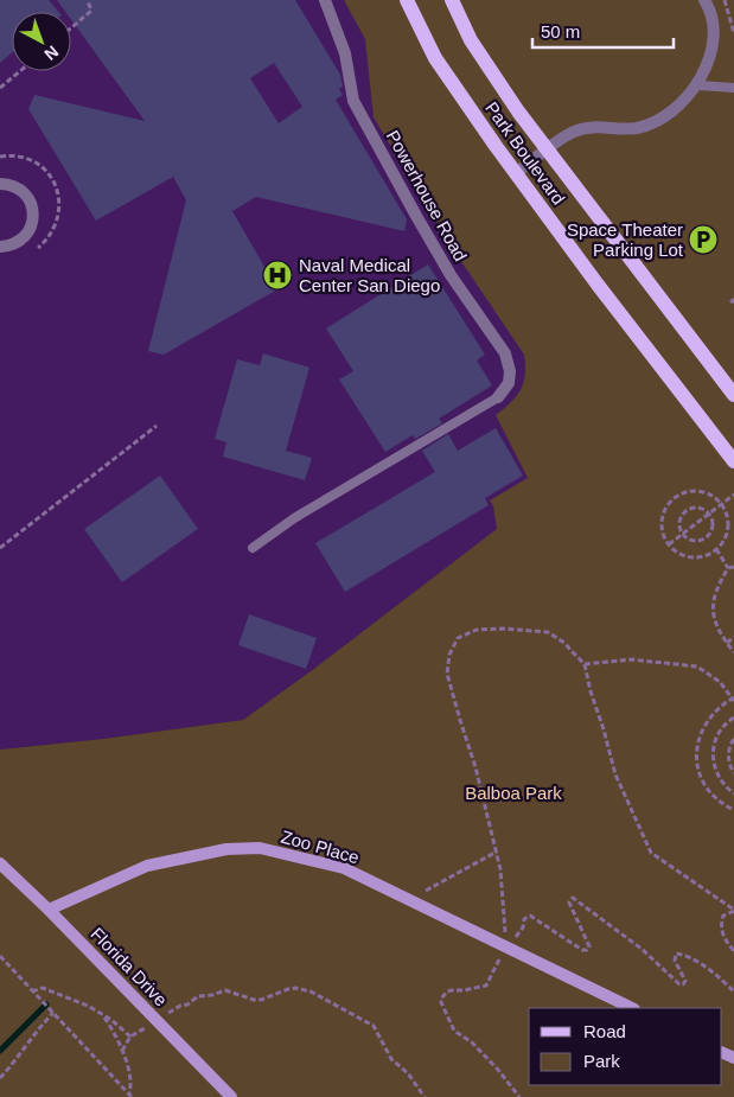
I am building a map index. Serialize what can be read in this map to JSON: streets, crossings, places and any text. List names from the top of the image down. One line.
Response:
{"streets":{"main road":["Park Boulevard","Zoo Place","Florida Drive"],"street":["Powerhouse Road"]},"crossings":[["Zoo Place","Florida Drive"]],"parks":["Balboa Park"],"places":{"parking":["Space Theater Parking Lot"],"hospital":["Naval Medical Center San Diego"]},"legend":["Road","Park"],"scale_bar":"50 m","north":"bottom right"}
